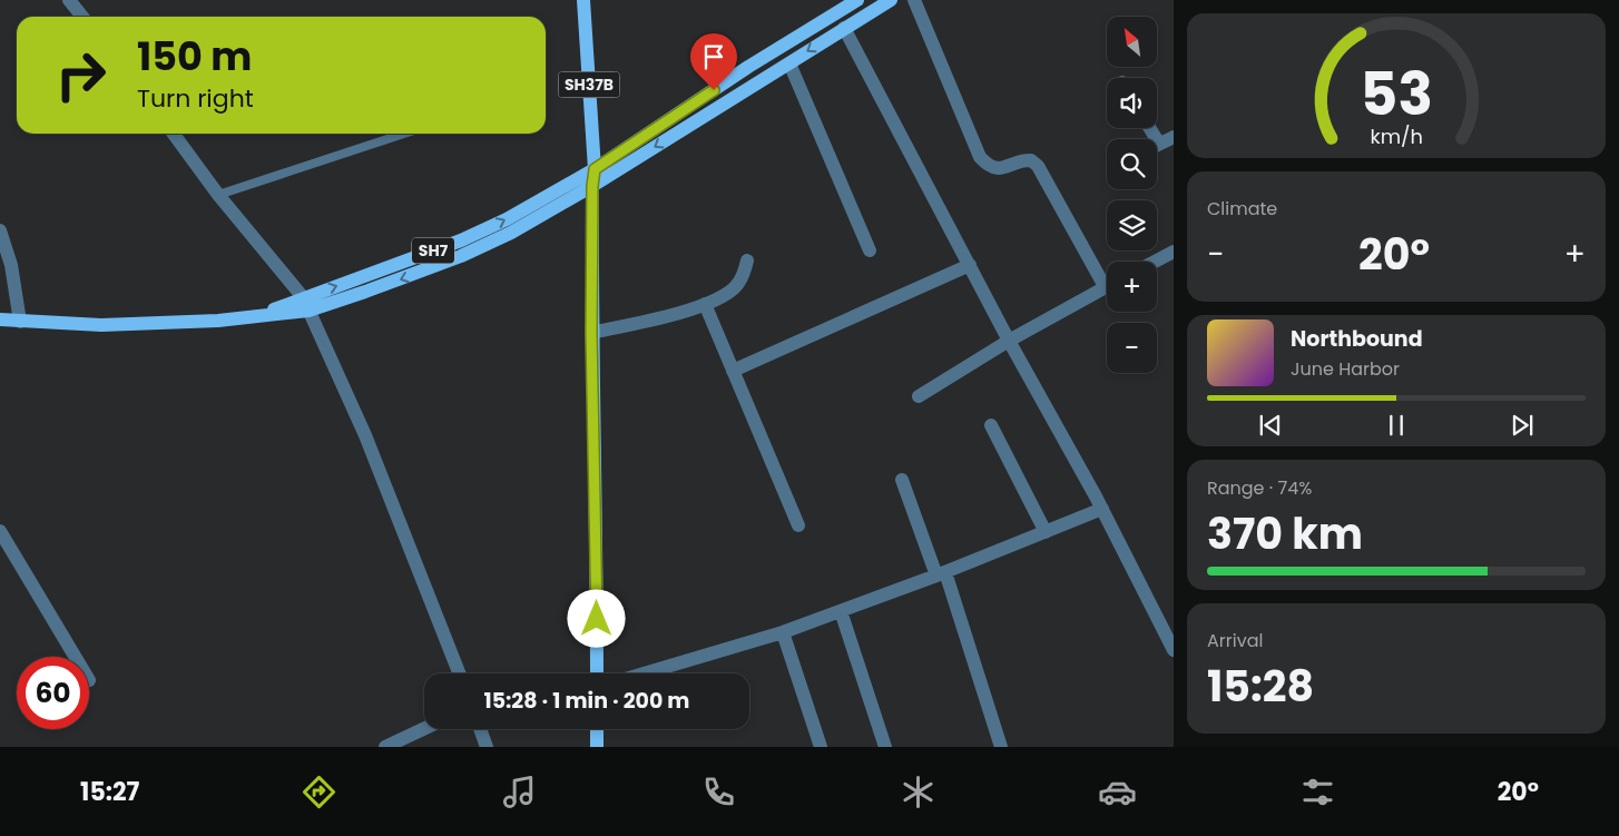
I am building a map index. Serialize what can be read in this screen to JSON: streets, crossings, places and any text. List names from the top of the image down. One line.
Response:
{"streets":{"main road":["SH37B","SH7"]},"crossings":[["SH37B","SH7"]],"north":"top left","page":{"map_buttons":["+","−"],"turn":["150 m","Turn right"],"tile":["Climate",["Range · 74%","370 km"],["Arrival","15:28"]],"heat":["−","20°","+"],"song":["Northbound","June Harbor"],"limit":"60","trip":"15:28 · 1 min · 200 m","tabs":["15:27","20°"],"gauge":["53","km/h"]}}
